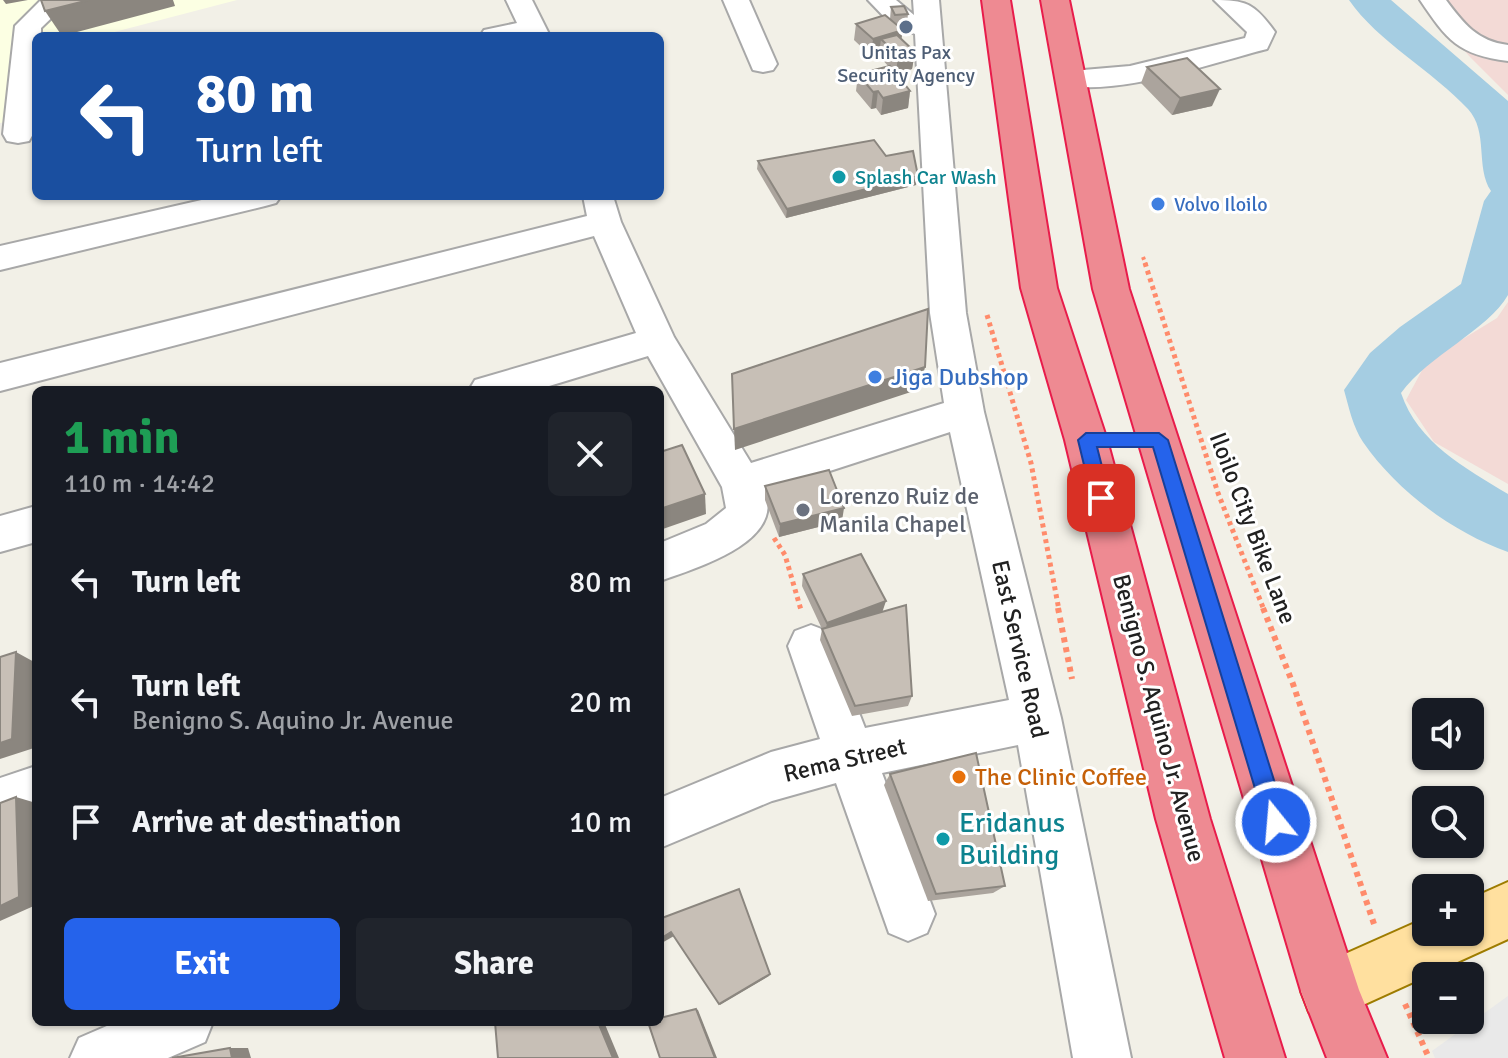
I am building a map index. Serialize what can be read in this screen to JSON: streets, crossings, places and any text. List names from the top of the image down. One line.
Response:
{"streets":{"highway":["Benigno S. Aquino Jr. Avenue"],"street":["East Service Road","Rema Street"],"path":["Iloilo City Bike Lane"]},"crossings":[["East Service Road","Rema Street"]],"places":["Unitas Pax Security Agency","Splash Car Wash","Volvo Iloilo","Jiga Dubshop","Lorenzo Ruiz de Manila Chapel","The Clinic Coffee","Eridanus Building"],"page":{"turn":["80 m","Turn left"],"heading":["1 min","110 m · 14:42"],"list":[{"name":"Turn left","value":"80 m"},{"name":"Turn left","note":"Benigno S. Aquino Jr. Avenue","value":"20 m"},{"name":"Arrive at destination","value":"10 m"}],"map_buttons":["+","−"],"buttons":["Exit","Share"]}}
